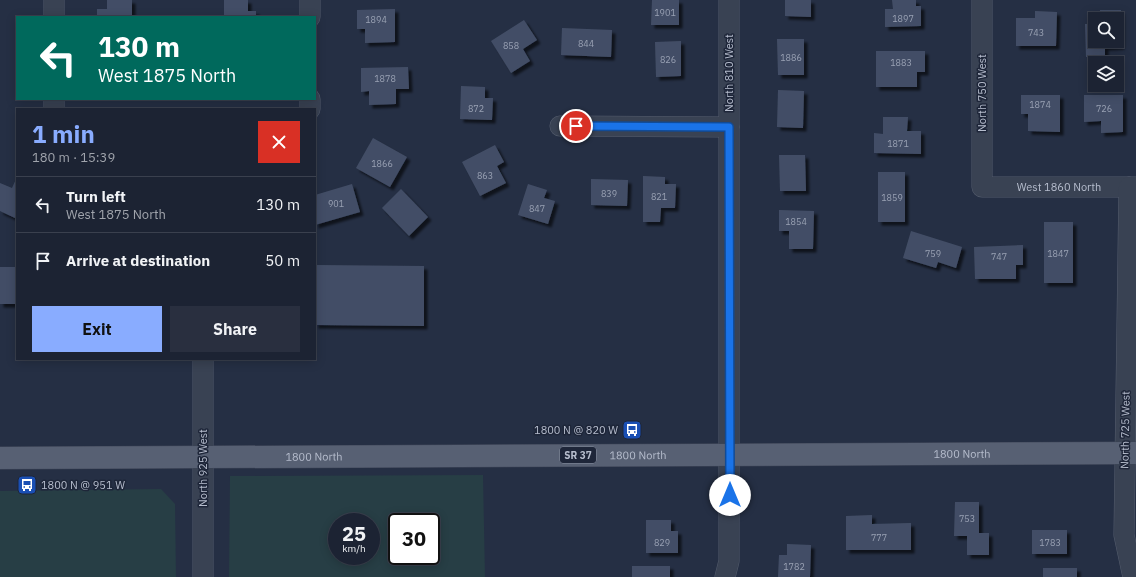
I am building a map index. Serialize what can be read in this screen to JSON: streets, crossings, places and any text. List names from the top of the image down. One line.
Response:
{"streets":{"main road":["1800 North","SR 37"],"street":["North 810 West","North 750 West","West 1860 North","North 725 West","North 925 West"]},"crossings":[["North 810 West","1800 North"],["North 750 West","West 1860 North"],["West 1860 North","North 725 West"],["North 725 West","1800 North"],["1800 North","North 925 West"]],"places":{"bus stop":["1800 N @ 820 W","1800 N @ 951 W"]},"house_numbers":["1901","1897","1894","743","844","858","1886","826","1883","1878","1874","872","726","1871","1866","863","839","821","1859","901","847","1854","759","1847","747","753","777","829","1783","1782"],"page":{"turn":["130 m","West 1875 North"],"heading":["1 min","180 m · 15:39"],"list":[{"name":"Turn left","note":"West 1875 North","value":"130 m"},{"name":"Arrive at destination","value":"50 m"}],"buttons":["Exit","Share"],"speed":"25 km/h","limit":"30"}}
